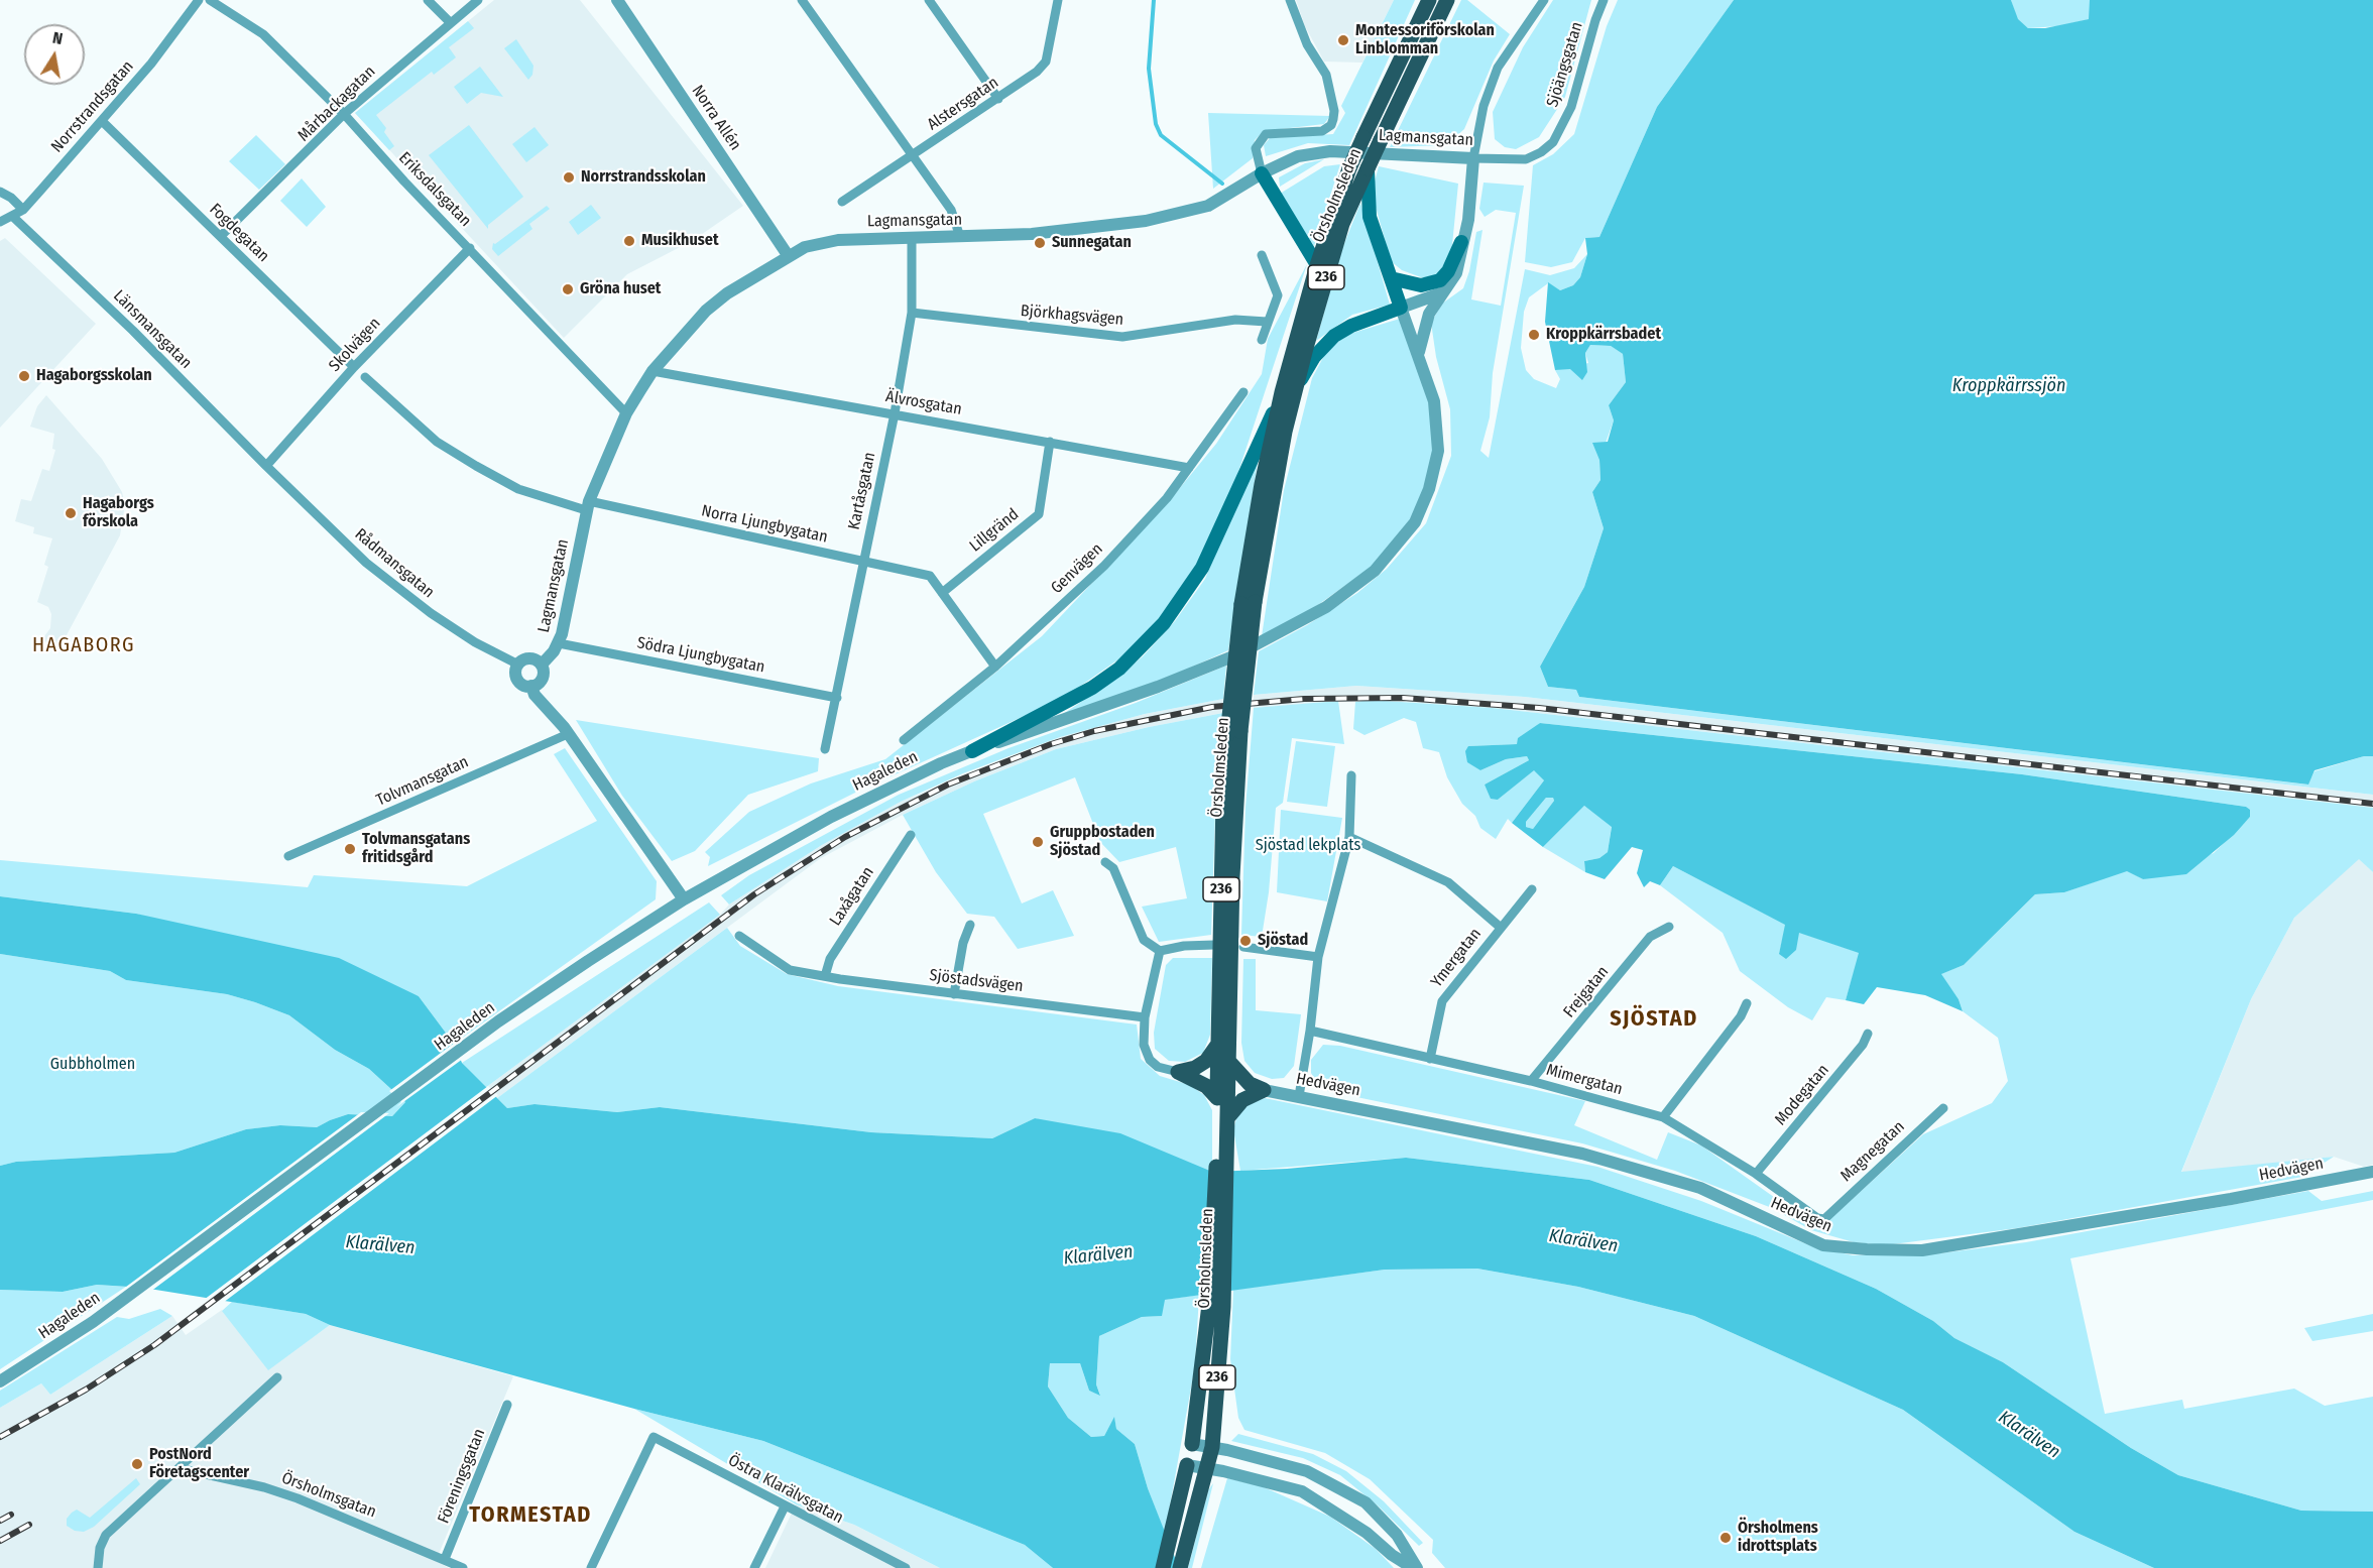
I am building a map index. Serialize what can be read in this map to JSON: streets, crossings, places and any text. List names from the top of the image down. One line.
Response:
{"streets":{"main road":["Örsholmsleden","236"],"street":["Sjöängsgatan","Mårbackagatan","Alstersgatan","Norrstrandsgatan","Norra Allén","Lagmansgatan","Eriksdalsgatan","Fogdegatan","Björkhagsvägen","Länsmansgatan","Skolvägen","Älvrosgatan","Kartåsgatan","Norra Ljungbygatan","Lillgränd","Rådmansgatan","Genvägen","Södra Ljungbygatan","Hagaleden","Tolvmansgatan","Laxågatan","Ymergatan","Sjöstadsvägen","Frejgatan","Mimergatan","Hedvägen","Modegatan","Magnegatan","Föreningsgatan","Östra Klarälvsgatan","Örsholmsgatan"]},"crossings":[["Sjöängsgatan","Lagmansgatan"],["Mårbackagatan","Eriksdalsgatan"],["Mårbackagatan","Fogdegatan"],["Norrstrandsgatan","Fogdegatan"],["Norrstrandsgatan","Länsmansgatan"],["Norra Allén","Lagmansgatan"],["Lagmansgatan","Eriksdalsgatan"],["Lagmansgatan","Älvrosgatan"],["Lagmansgatan","Kartåsgatan"],["Lagmansgatan","Norra Ljungbygatan"],["Lagmansgatan","Rådmansgatan"],["Lagmansgatan","Södra Ljungbygatan"],["Eriksdalsgatan","Skolvägen"],["Fogdegatan","Skolvägen"],["Björkhagsvägen","Kartåsgatan"],["Länsmansgatan","Skolvägen"],["Länsmansgatan","Rådmansgatan"],["Skolvägen","Rådmansgatan"],["Älvrosgatan","Kartåsgatan"],["Älvrosgatan","Lillgränd"],["Älvrosgatan","Genvägen"],["Kartåsgatan","Norra Ljungbygatan"],["Kartåsgatan","Södra Ljungbygatan"],["Norra Ljungbygatan","Lillgränd"],["Norra Ljungbygatan","Genvägen"],["Laxågatan","Sjöstadsvägen"],["Ymergatan","Mimergatan"],["Frejgatan","Mimergatan"],["Mimergatan","Modegatan"],["Mimergatan","Magnegatan"],["Föreningsgatan","Örsholmsgatan"]],"districts":["HAGABORG","SJÖSTAD","TORMESTAD"],"water":["Kroppkärrssjön","Klarälven"],"parks":["Sjöstad lekplats","Gubbholmen"],"places":["Montessoriförskolan Linblomman","Norrstrandsskolan","Musikhuset","Sunnegatan","Gröna huset","Kroppkärrsbadet","Hagaborgsskolan","Hagaborgs förskola","Gruppbostaden Sjöstad","Tolvmansgatans fritidsgård","Sjöstad","PostNord Företagscenter","Örsholmens idrottsplats"],"north":"top"}
